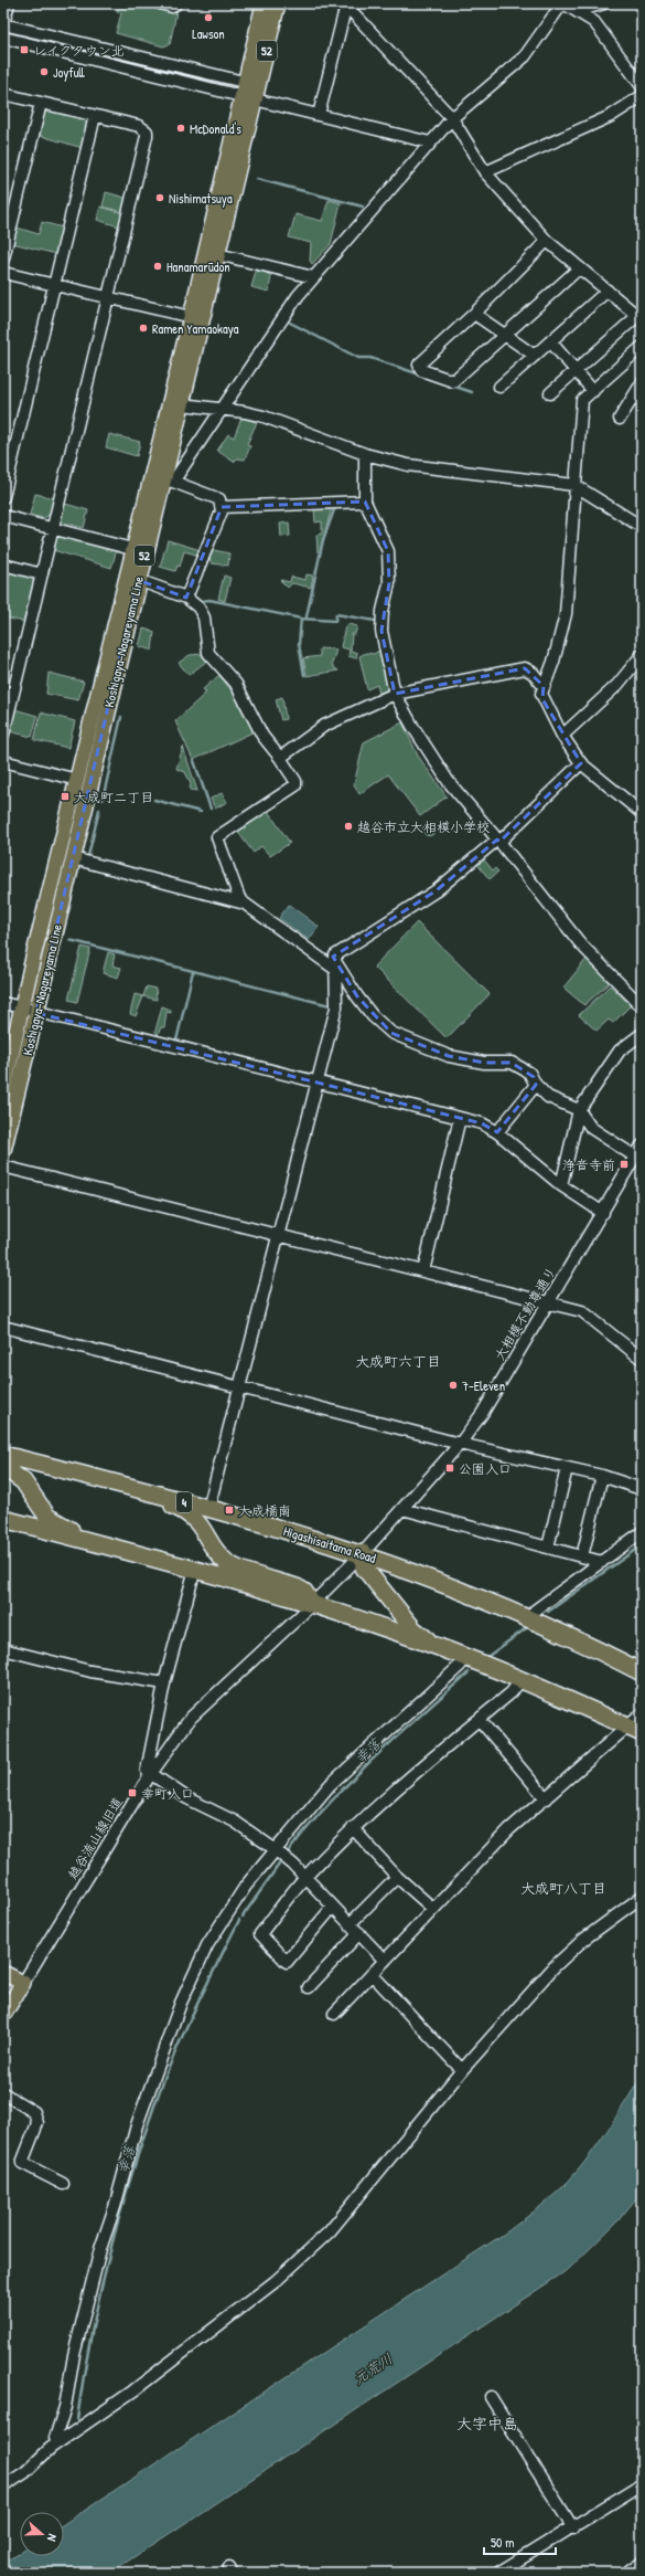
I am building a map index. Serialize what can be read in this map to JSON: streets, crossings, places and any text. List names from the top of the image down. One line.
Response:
{"streets":{"highway":["4","Higashisaitama Road"],"main road":["52","Koshigaya-Nagareyama Line"],"street":["大相模不動尊通り","越谷流山線旧道"]},"crossings":[["大相模不動尊通り","4"],["大相模不動尊通り","Higashisaitama Road"],["大相模不動尊通り","越谷流山線旧道"],["4","Higashisaitama Road"],["4","越谷流山線旧道"]],"districts":["大成町六丁目","大成町八丁目","大字中島"],"water":["幸落","元荒川"],"places":{"other":["Lawson","Joyfull","McDonald's","Nishimatsuya","Hanamarūdon","Ramen Yamaokaya","越谷市立大相模小学校","7-Eleven"],"transit":["レイクタウン北","大成町二丁目","浄音寺前","公園入口","大成橋南","幸町入口"]},"scale_bar":"50 m","north":"right"}
